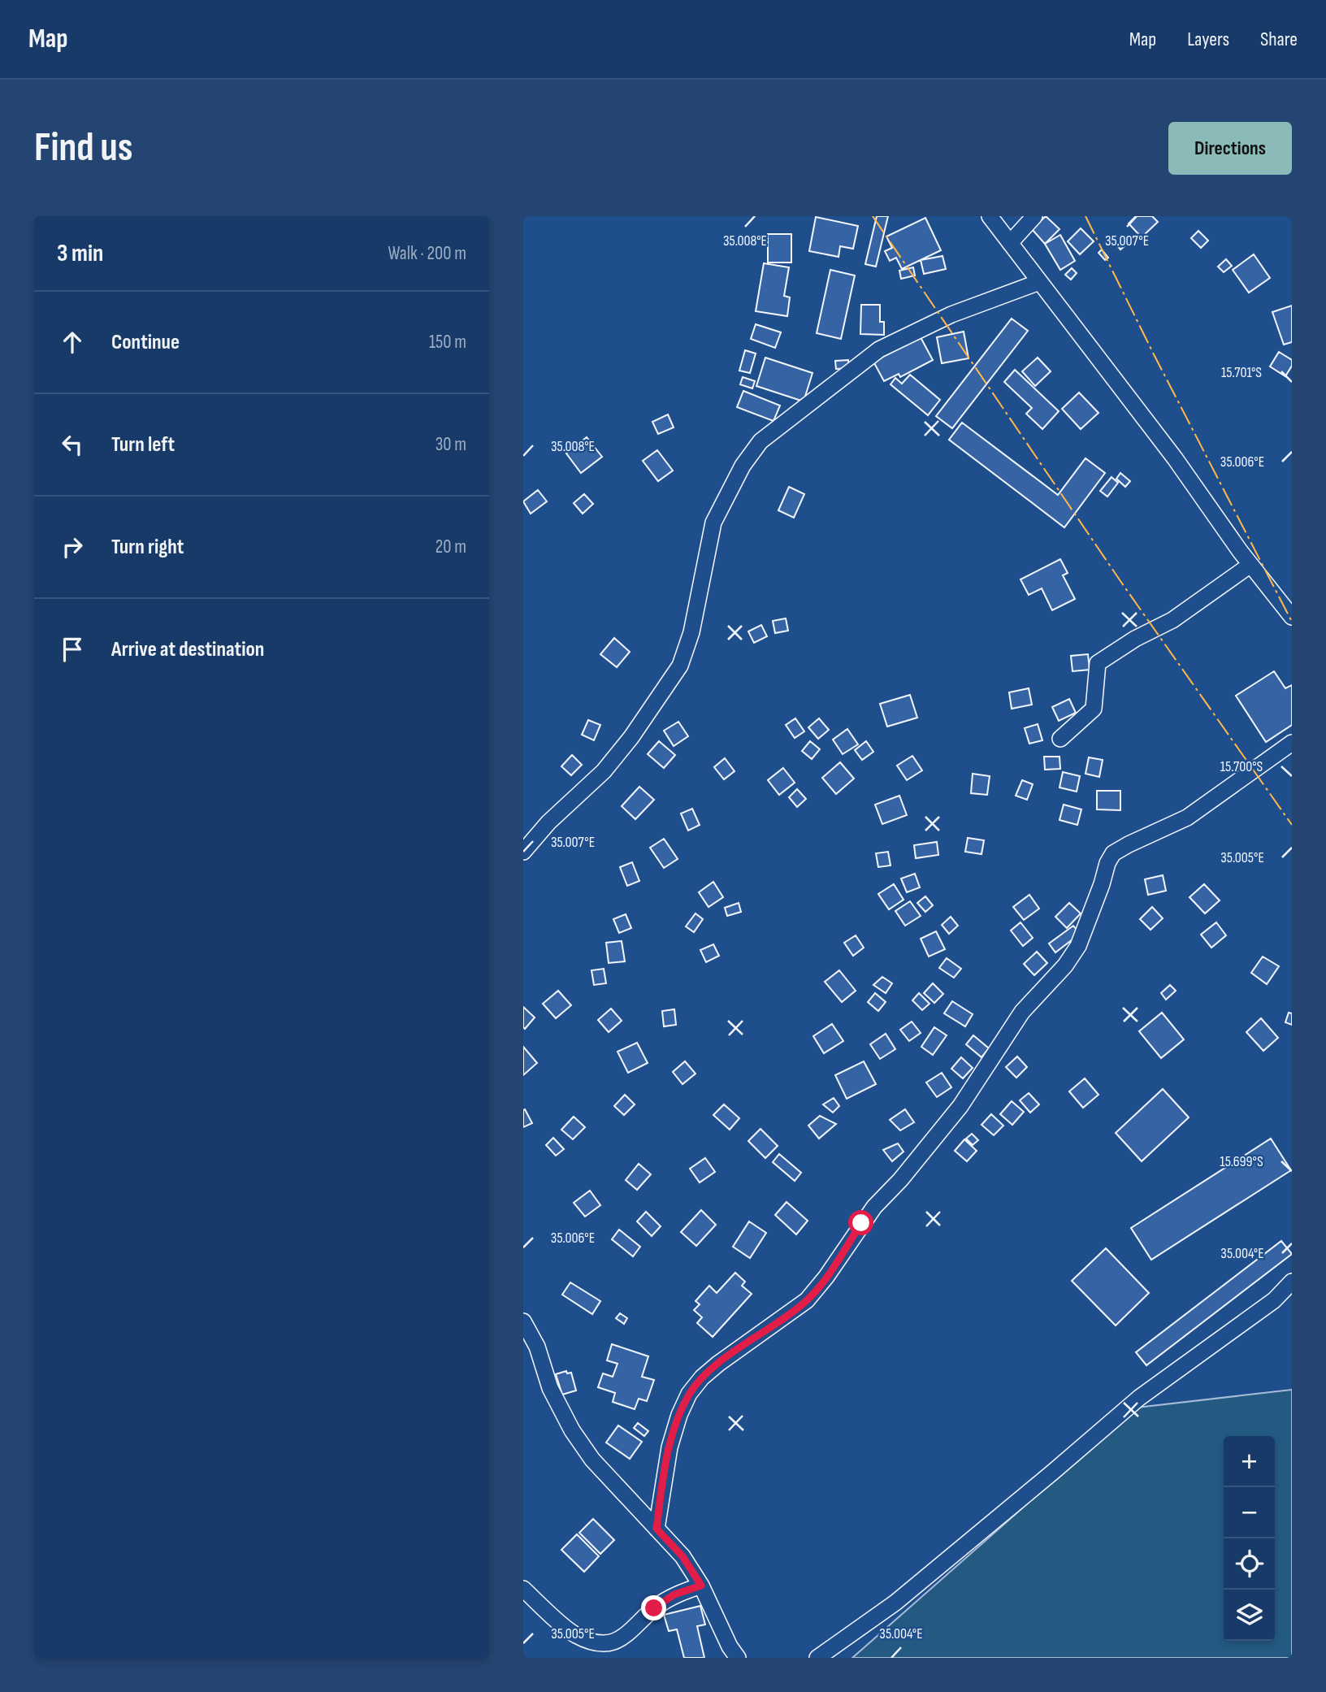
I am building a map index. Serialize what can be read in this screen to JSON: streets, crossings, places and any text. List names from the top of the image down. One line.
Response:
{"page":{"header":"Map","nav":["Map","Layers","Share"],"buttons":"Directions","title":"Find us","heading":["3 min","Walk · 200 m"],"list":[["Continue","150 m"],["Turn left","30 m"],["Turn right","20 m"],"Arrive at destination"],"map_buttons":["+","−"]},"coordinates":["35.008°E","35.007°E","15.701°S","35.006°E","15.700°S","35.005°E","15.699°S","35.004°E"]}
